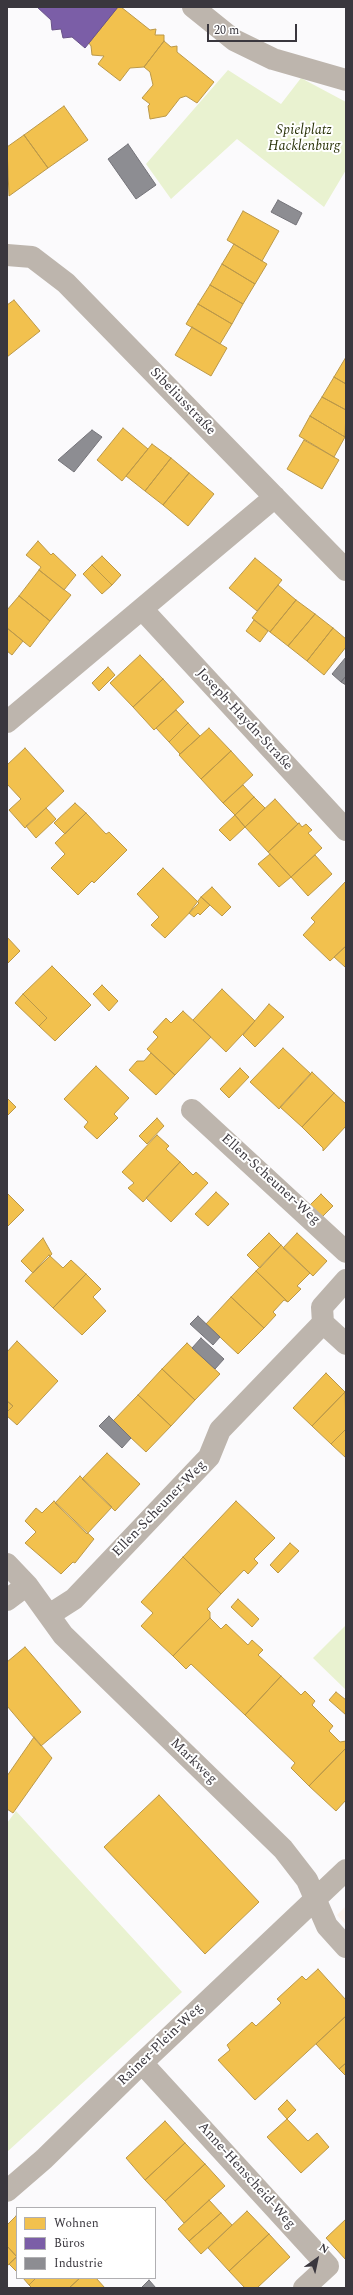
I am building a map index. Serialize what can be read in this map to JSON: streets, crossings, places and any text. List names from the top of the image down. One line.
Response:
{"streets":{"street":["Sibeliusstraße","Joseph-Haydn-Straße","Ellen-Scheuner-Weg","Markweg","Rainer-Plein-Weg","Anne-Henscheid-Weg"]},"crossings":[["Ellen-Scheuner-Weg","Markweg"],["Markweg","Rainer-Plein-Weg"],["Rainer-Plein-Weg","Anne-Henscheid-Weg"]],"parks":["Spielplatz Hacklenburg"],"legend":["Wohnen","Büros","Industrie"],"scale_bar":"20 m","north":"top right"}
